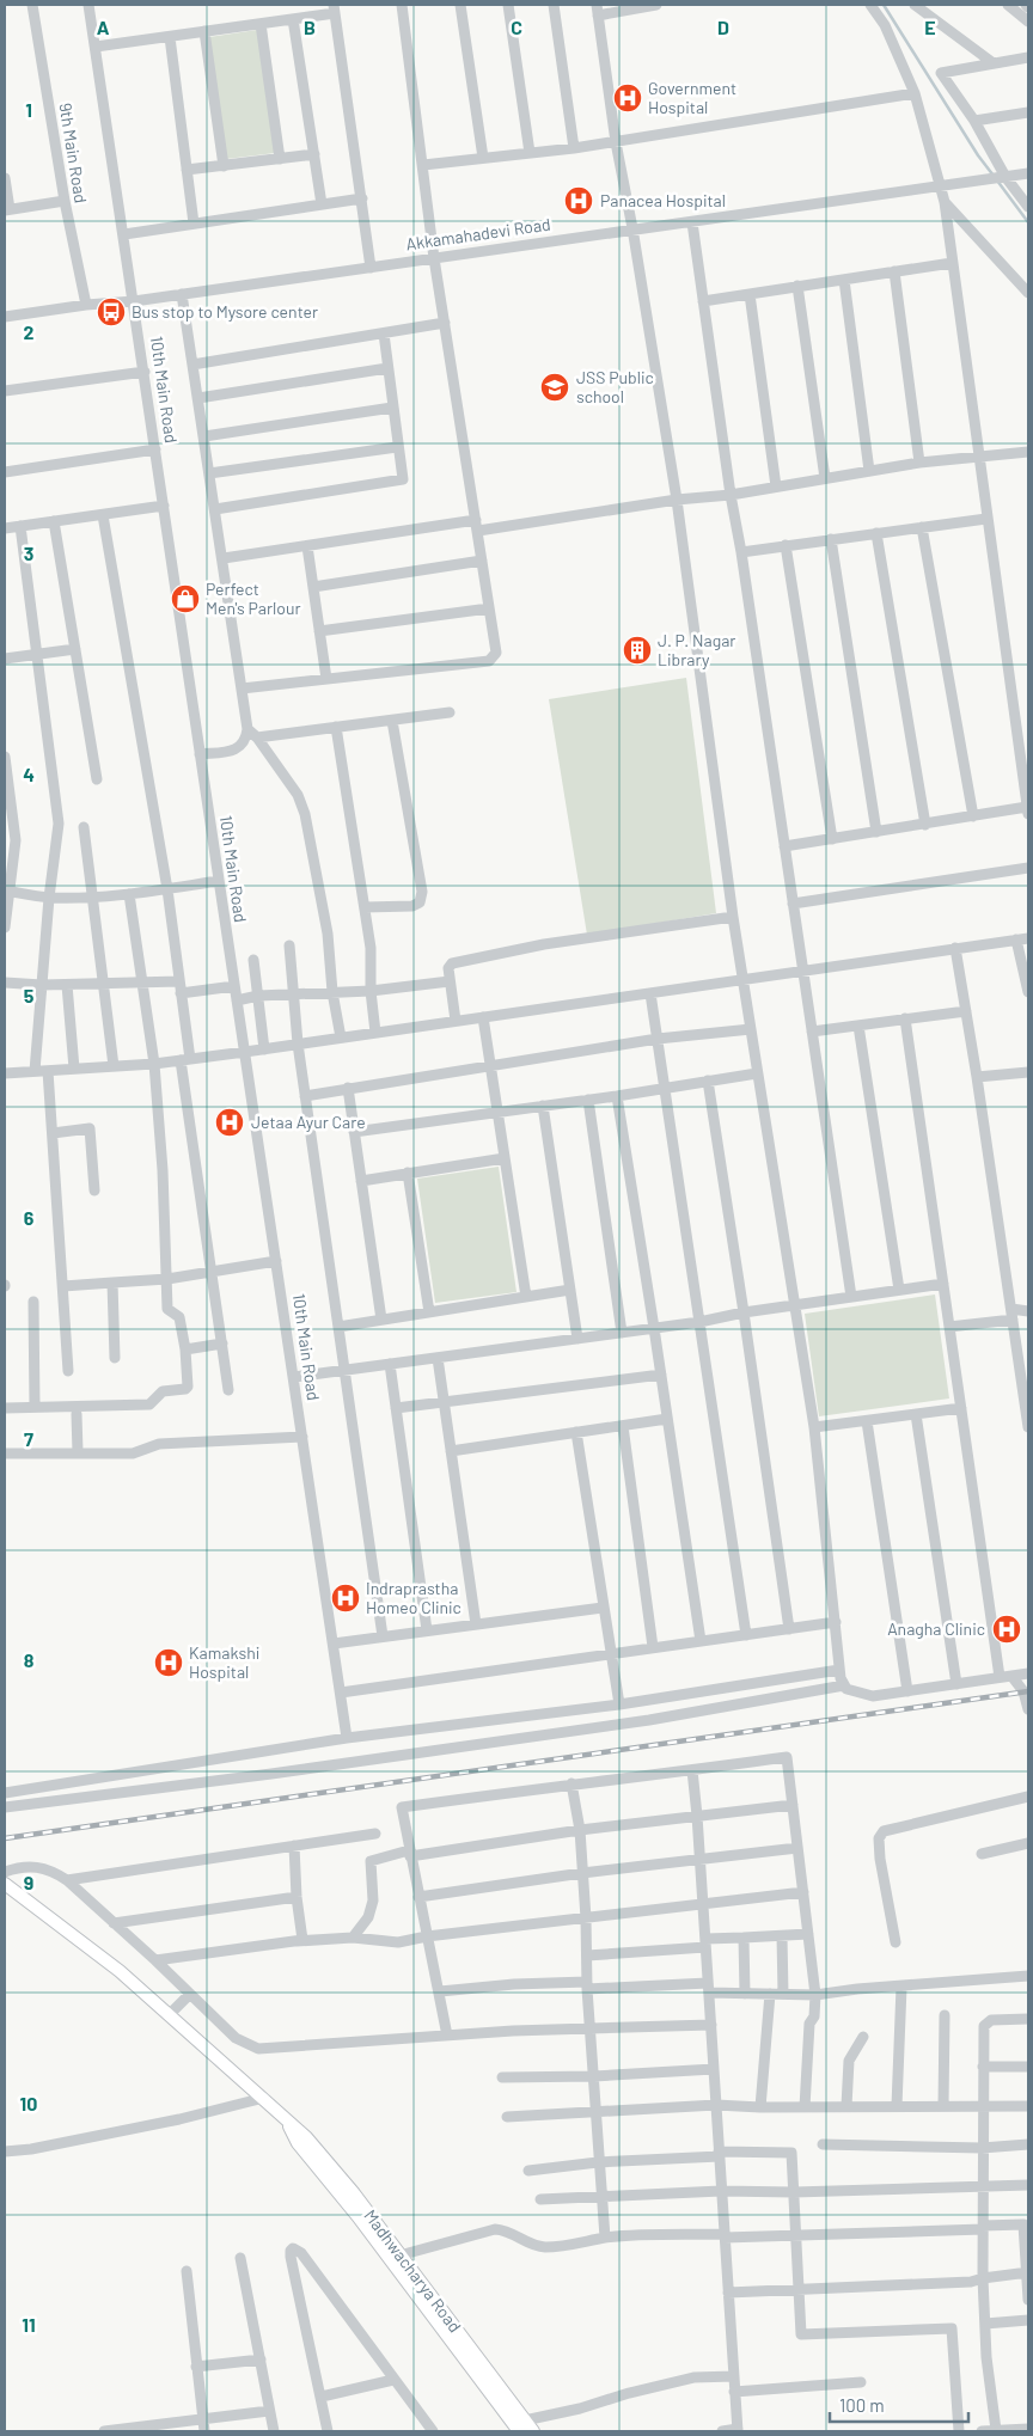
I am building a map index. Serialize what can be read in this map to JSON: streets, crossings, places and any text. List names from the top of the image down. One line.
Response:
{"streets":{"main road":["Madhwacharya Road"],"street":["9th Main Road","Akkamahadevi Road","10th Main Road"]},"crossings":[["9th Main Road","Akkamahadevi Road"],["Akkamahadevi Road","10th Main Road"]],"places":{"hospital":["Government Hospital","Panacea Hospital","Jetaa Ayur Care","Indraprastha Homeo Clinic","Anagha Clinic","Kamakshi Hospital"],"bus stop":["Bus stop to Mysore center"],"school or university":["JSS Public school"],"shop":["Perfect Men's Parlour"],"building":["J. P. Nagar Library"]},"scale_bar":"100 m","grid":{"columns":["A","B","C","D","E"],"rows":["1","2","3","4","5","6","7","8","9","10","11"]}}
